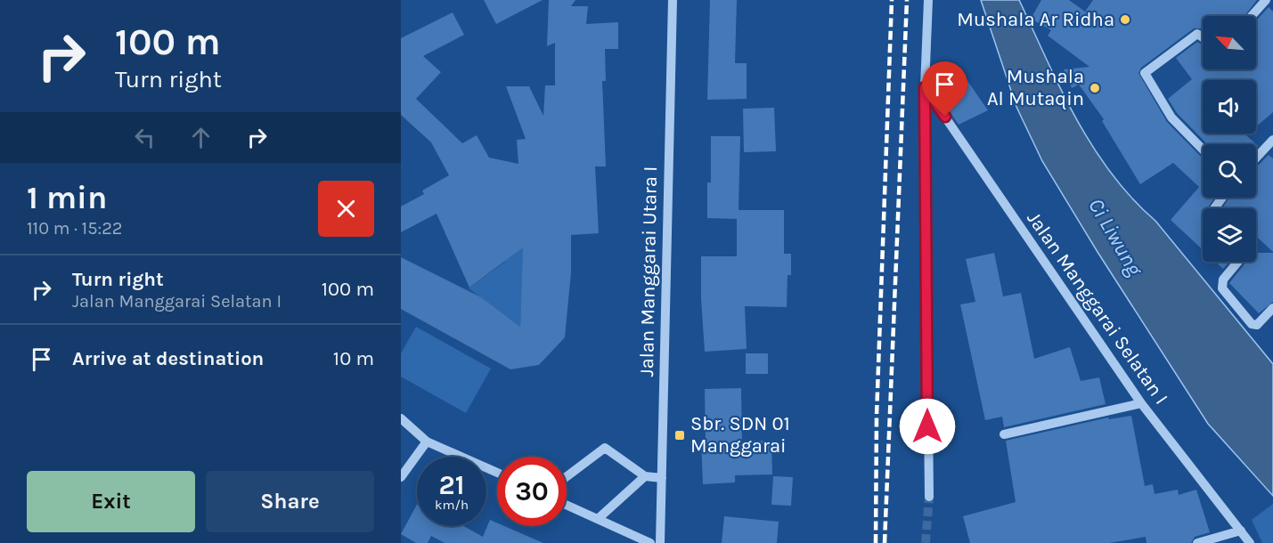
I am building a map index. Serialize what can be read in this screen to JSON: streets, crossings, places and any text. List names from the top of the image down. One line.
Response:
{"streets":{"street":["Jalan Manggarai Utara I","Jalan Manggarai Selatan I"]},"water":["Ci Liwung"],"places":{"other":["Mushala Ar Ridha","Mushala Al Mutaqin"],"transit":["Sbr. SDN 01 Manggarai"]},"north":"top left","page":{"turn":["100 m","Turn right"],"heading":["1 min","110 m · 15:22"],"list":[{"name":"Turn right","note":"Jalan Manggarai Selatan I","value":"100 m"},{"name":"Arrive at destination","value":"10 m"}],"speed":"21 km/h","limit":"30","buttons":["Exit","Share"]}}
